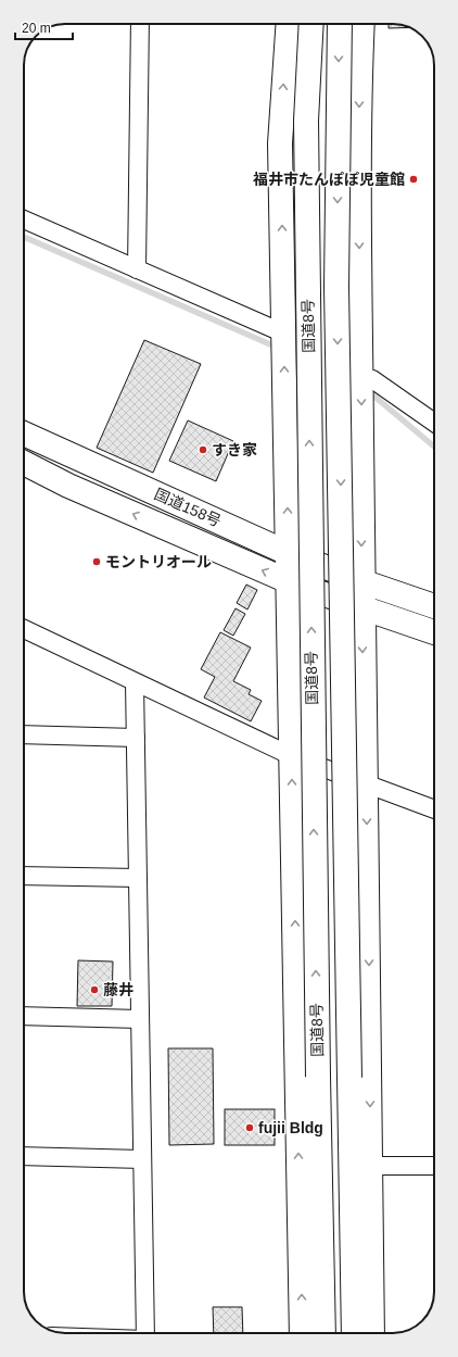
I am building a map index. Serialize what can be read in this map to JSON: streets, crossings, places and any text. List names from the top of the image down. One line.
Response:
{"streets":{"main road":["国道8号","国道158号"]},"places":["福井市たんぽぽ児童館","すき家","モントリオール","藤井","fujii Bldg"],"scale_bar":"20 m"}
